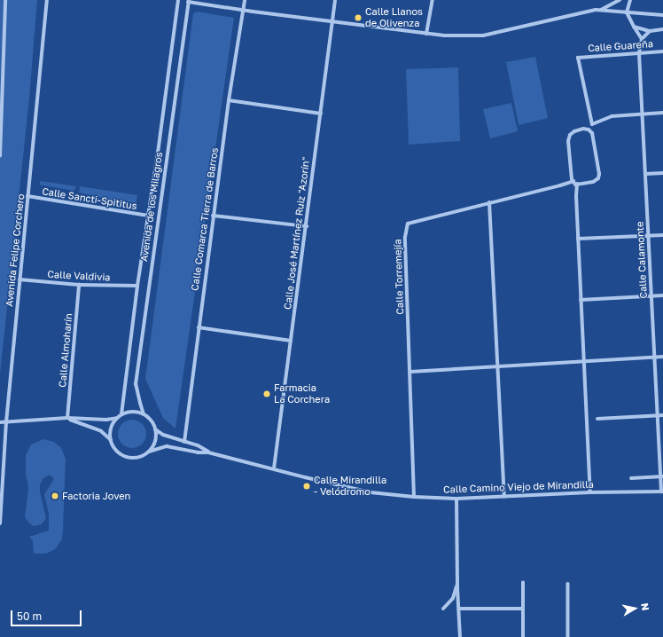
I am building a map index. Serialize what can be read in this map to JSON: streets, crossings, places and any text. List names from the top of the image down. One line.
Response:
{"streets":{"street":["Calle Guareña","Calle Sancti-Spititus","Avenida de los Milagros","Calle Comarca Tierra de Barros","Calle José Martínez Ruiz \"Azorín\"","Avenida Felipe Corchero","Calle Calamonte","Calle Valdivia","Calle Torremejía","Calle Almoharín","Calle Camino Viejo de Mirandilla"]},"crossings":[["Calle Guareña","Calle Calamonte"],["Calle Sancti-Spititus","Avenida de los Milagros"],["Calle Sancti-Spititus","Avenida Felipe Corchero"],["Avenida de los Milagros","Calle Valdivia"],["Avenida de los Milagros","Calle Camino Viejo de Mirandilla"],["Calle Comarca Tierra de Barros","Calle Camino Viejo de Mirandilla"],["Calle José Martínez Ruiz \"Azorín\"","Calle Camino Viejo de Mirandilla"],["Avenida Felipe Corchero","Calle Valdivia"],["Calle Calamonte","Calle Camino Viejo de Mirandilla"],["Calle Valdivia","Calle Almoharín"],["Calle Torremejía","Calle Camino Viejo de Mirandilla"]],"places":["Calle Llanos de Olivenza","Farmacia La Corchera","Calle Mirandilla - Velódromo","Factoria Joven"],"scale_bar":"50 m","north":"right"}
